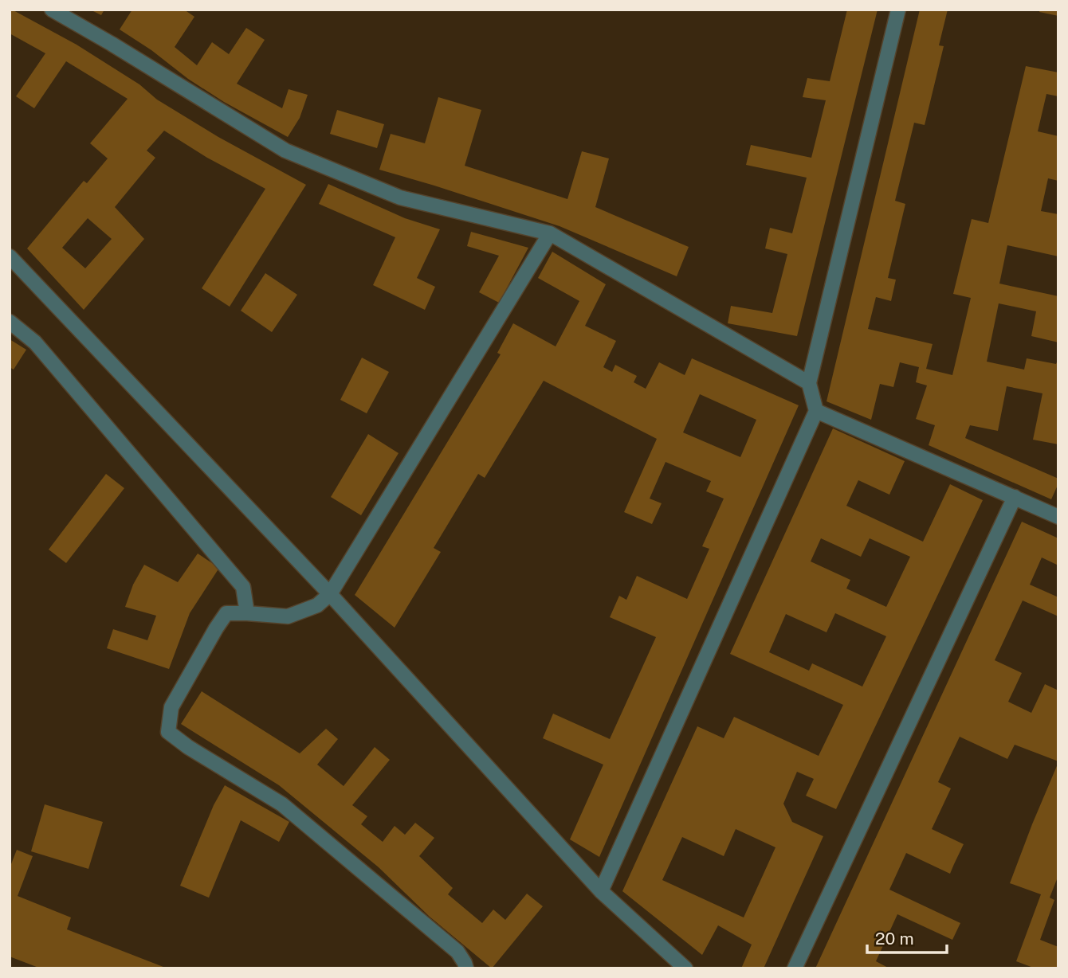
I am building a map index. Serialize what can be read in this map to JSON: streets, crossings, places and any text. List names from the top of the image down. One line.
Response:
{"scale_bar":"20 m"}
